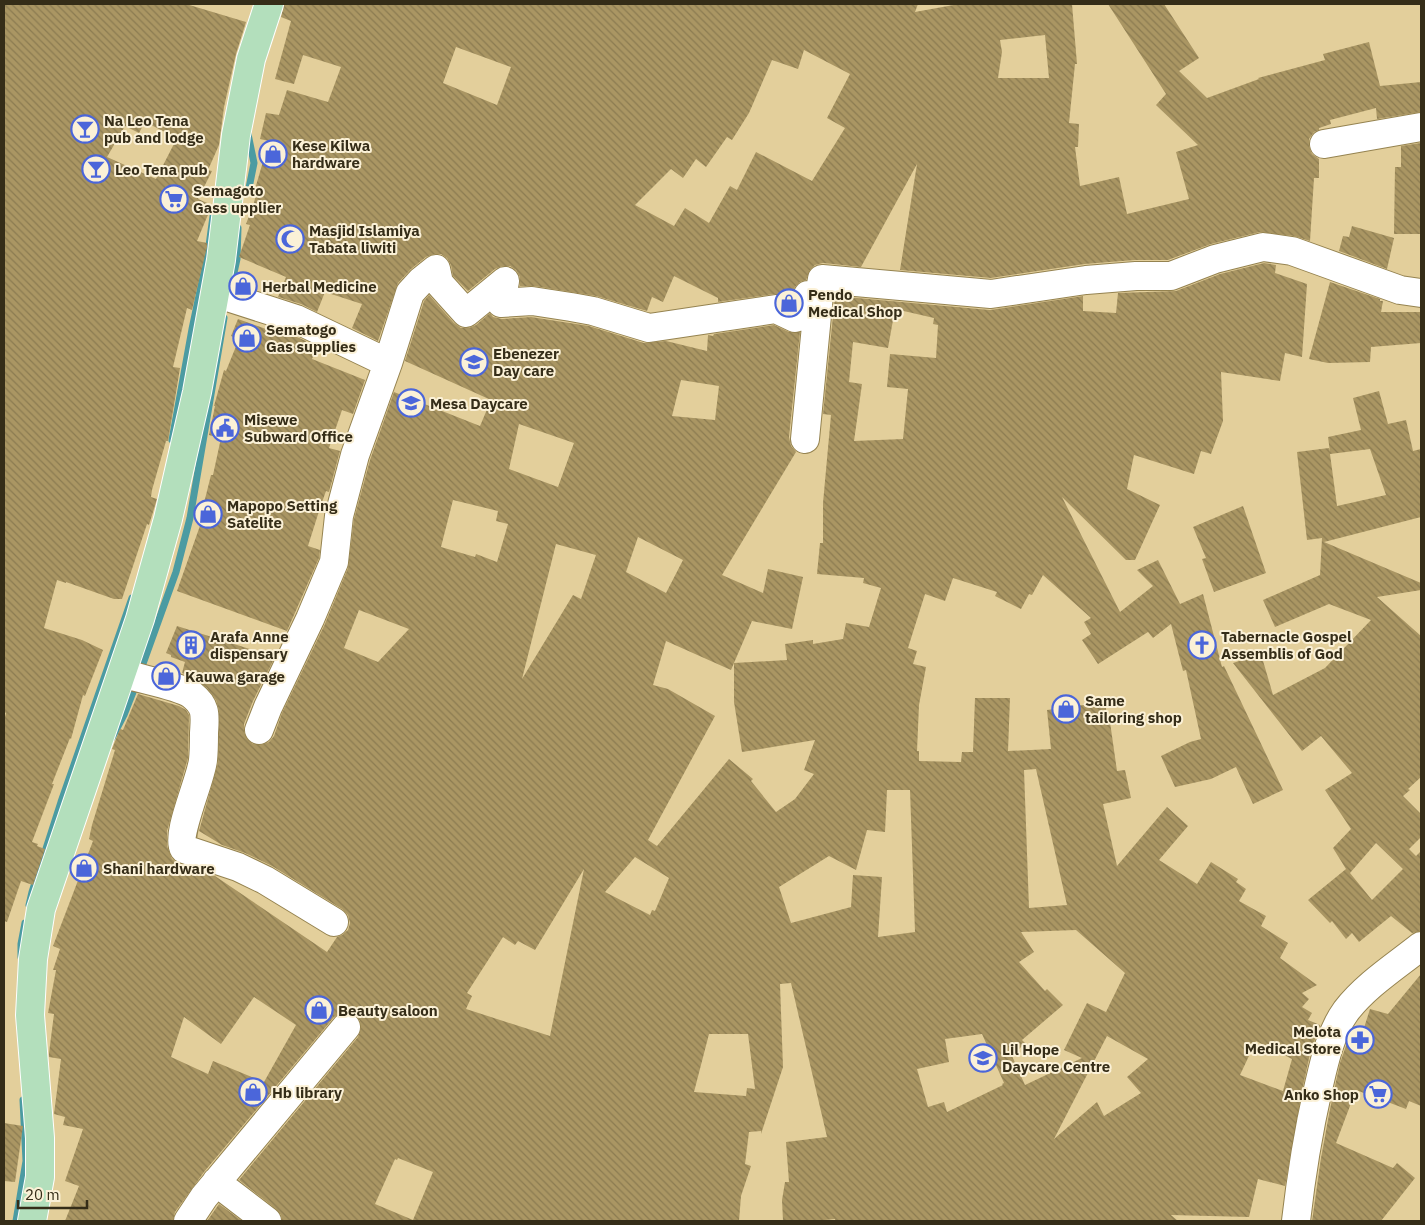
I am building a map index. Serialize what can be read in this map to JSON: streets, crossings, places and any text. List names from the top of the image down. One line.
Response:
{"places":{"bar":["Na Leo Tena pub and lodge","Leo Tena pub"],"shop":["Kese Kilwa hardware","Herbal Medicine","Pendo Medical Shop","Sematogo Gas supplies","Mapopo Setting Satelite","Kauwa garage","Same tailoring shop","Shani hardware","Beauty saloon","Hb library"],"supermarket":["Semagoto Gass upplier","Anko Shop"],"mosque":["Masjid Islamiya Tabata liwiti"],"school or university":["Ebenezer Day care","Mesa Daycare","Lil Hope Daycare Centre"],"public building":["Misewe Subward Office"],"building":["Arafa Anne dispensary"],"church":["Tabernacle Gospel Assemblis of God"],"pharmacy":["Melota Medical Store"]},"scale_bar":"20 m"}
